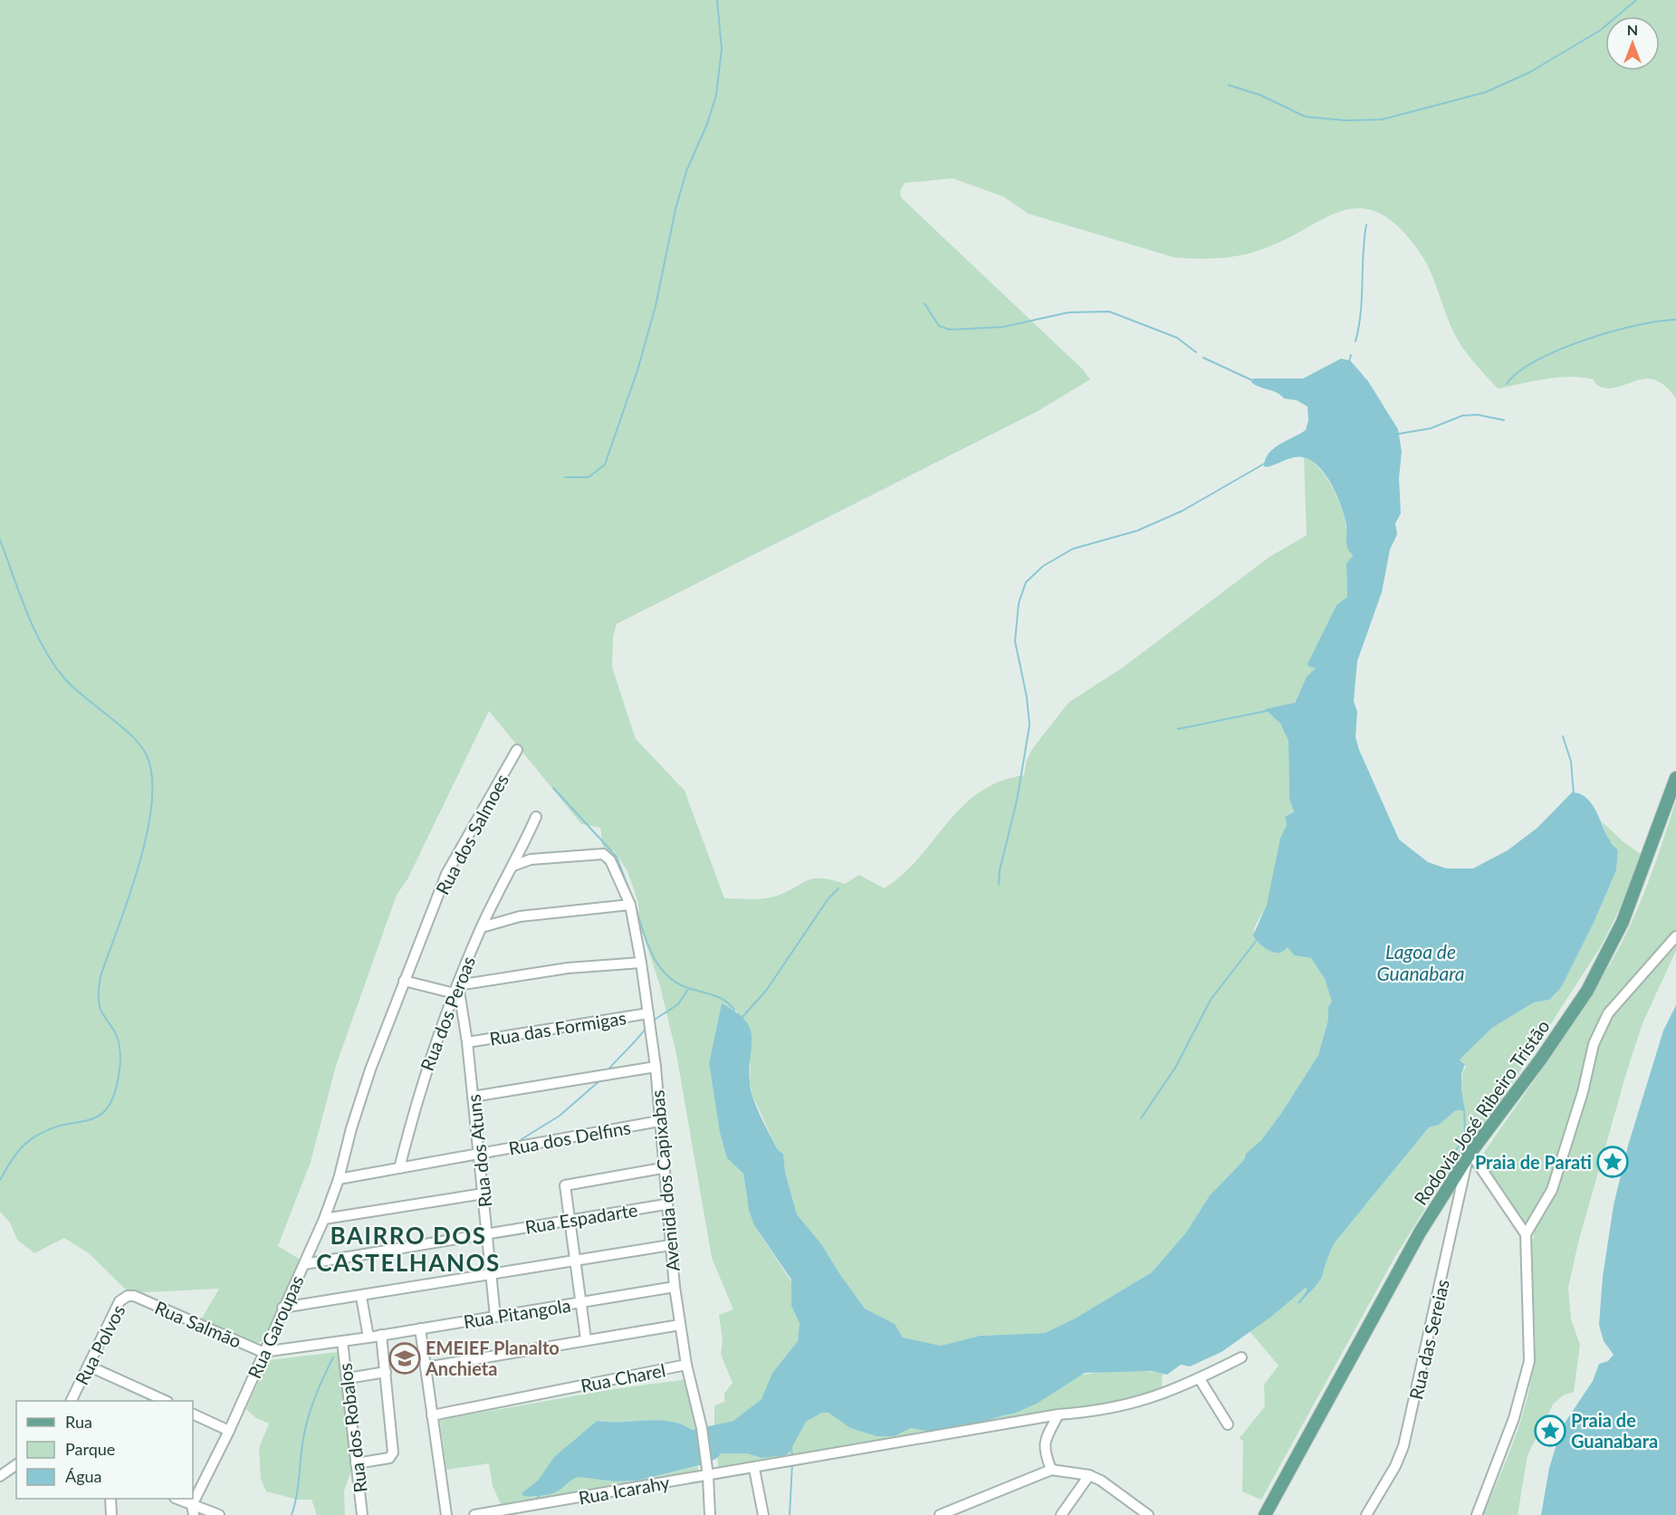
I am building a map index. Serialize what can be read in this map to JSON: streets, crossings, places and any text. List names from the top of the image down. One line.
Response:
{"streets":{"main road":["Rodovia José Ribeiro Tristão"],"street":["Rua dos Salmoes","Rua dos Peroas","Rua das Formigas","Rua dos Delfins","Rua dos Atuns","Avenida dos Capixabas","Rua Espadarte","Rua Pitangola","Rua Salmão","Rua Garoupas","Rua das Sereias","Rua Polvos","Rua Charel","Rua dos Robalos","Rua Icarahy"]},"crossings":[["Rua dos Salmoes","Rua Garoupas"],["Rua dos Peroas","Rua dos Delfins"],["Rua dos Peroas","Rua dos Atuns"],["Rua dos Peroas","Avenida dos Capixabas"],["Rua das Formigas","Rua dos Atuns"],["Rua das Formigas","Avenida dos Capixabas"],["Rodovia José Ribeiro Tristão","Rua das Sereias"],["Rua dos Delfins","Rua dos Atuns"],["Rua dos Delfins","Avenida dos Capixabas"],["Rua dos Delfins","Rua Garoupas"],["Rua dos Atuns","Rua Espadarte"],["Rua dos Atuns","Rua Pitangola"],["Avenida dos Capixabas","Rua Espadarte"],["Avenida dos Capixabas","Rua Pitangola"],["Avenida dos Capixabas","Rua Charel"],["Avenida dos Capixabas","Rua Icarahy"],["Rua Espadarte","Rua Garoupas"],["Rua Pitangola","Rua Salmão"],["Rua Pitangola","Rua Garoupas"],["Rua Pitangola","Rua dos Robalos"],["Rua Salmão","Rua Garoupas"],["Rua Salmão","Rua Polvos"]],"districts":["BAIRRO DOS CASTELHANOS"],"water":["Lagoa de Guanabara"],"places":{"place":["Praia de Parati","Praia de Guanabara"],"school or university":["EMEIEF Planalto Anchieta"]},"legend":["Rua","Parque","Água"],"north":"top"}
